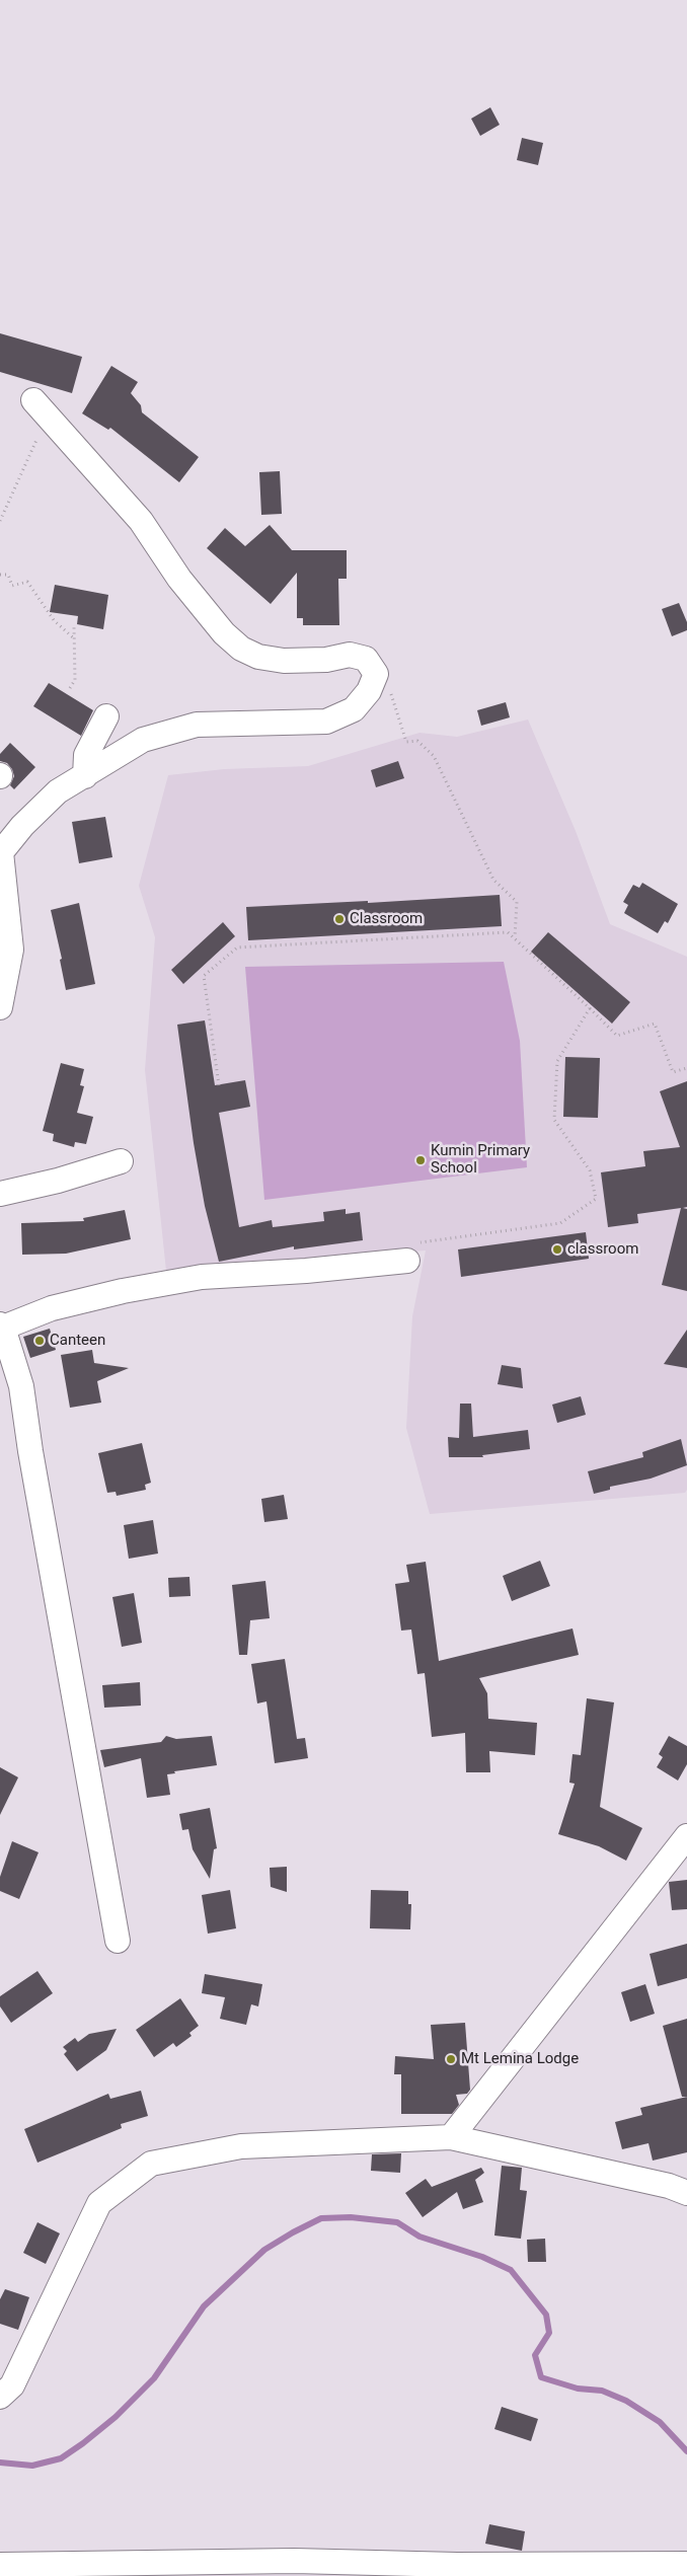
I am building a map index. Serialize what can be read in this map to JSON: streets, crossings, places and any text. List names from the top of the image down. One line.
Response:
{"places":["Classroom","Kumin Primary School","classroom","Canteen","Mt Lemina Lodge"]}
